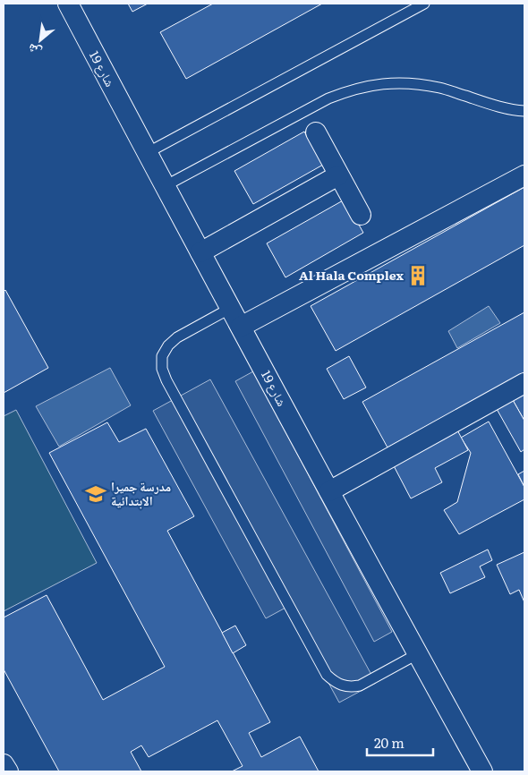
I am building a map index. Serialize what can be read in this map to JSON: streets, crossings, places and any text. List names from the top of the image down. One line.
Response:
{"streets":{"street":["شارع 19"]},"places":{"building":["Al Hala Complex"],"school or university":["مدرسة جميرا الابتدائية"]},"scale_bar":"20 m","north":"bottom left"}
